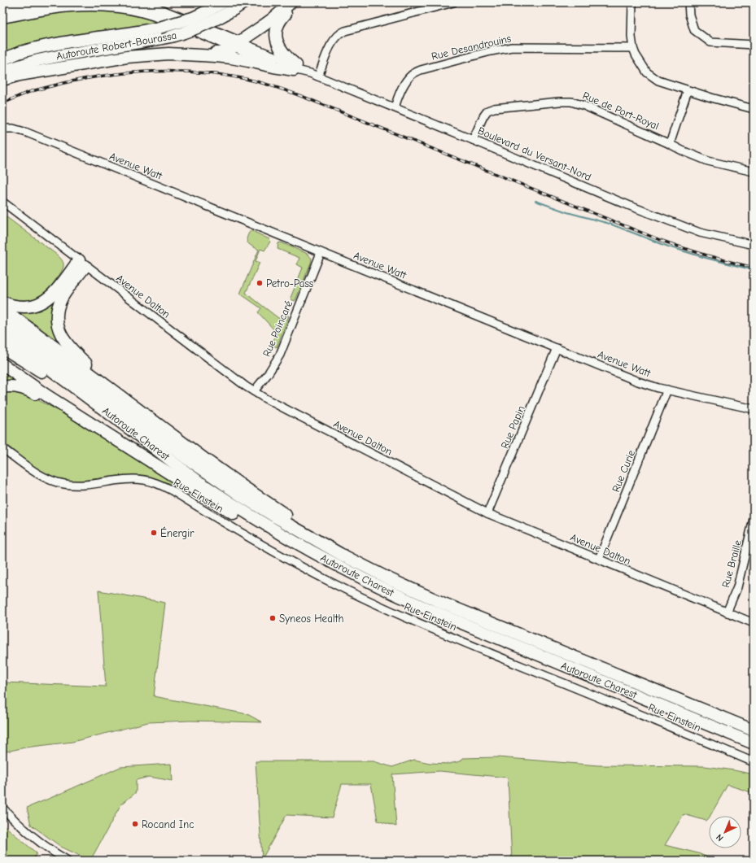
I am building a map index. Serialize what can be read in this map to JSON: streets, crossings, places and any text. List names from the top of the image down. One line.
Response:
{"streets":{"highway":["Autoroute Robert-Bourassa","Autoroute Charest"],"main road":["Boulevard du Versant-Nord"],"street":["Rue Desandrouins","Rue de Port-Royal","Avenue Watt","Avenue Dalton","Rue Poincaré","Rue Papin","Rue Curie","Rue Einstein","Rue Braille"]},"crossings":[["Rue Desandrouins","Boulevard du Versant-Nord"],["Rue de Port-Royal","Boulevard du Versant-Nord"],["Avenue Watt","Rue Poincaré"],["Avenue Watt","Rue Papin"],["Avenue Watt","Rue Curie"],["Avenue Dalton","Rue Poincaré"],["Avenue Dalton","Rue Papin"],["Avenue Dalton","Rue Curie"],["Avenue Dalton","Rue Braille"]],"places":["Petro-Pass","Énergir","Syneos Health","Rocand Inc"],"north":"bottom left"}
